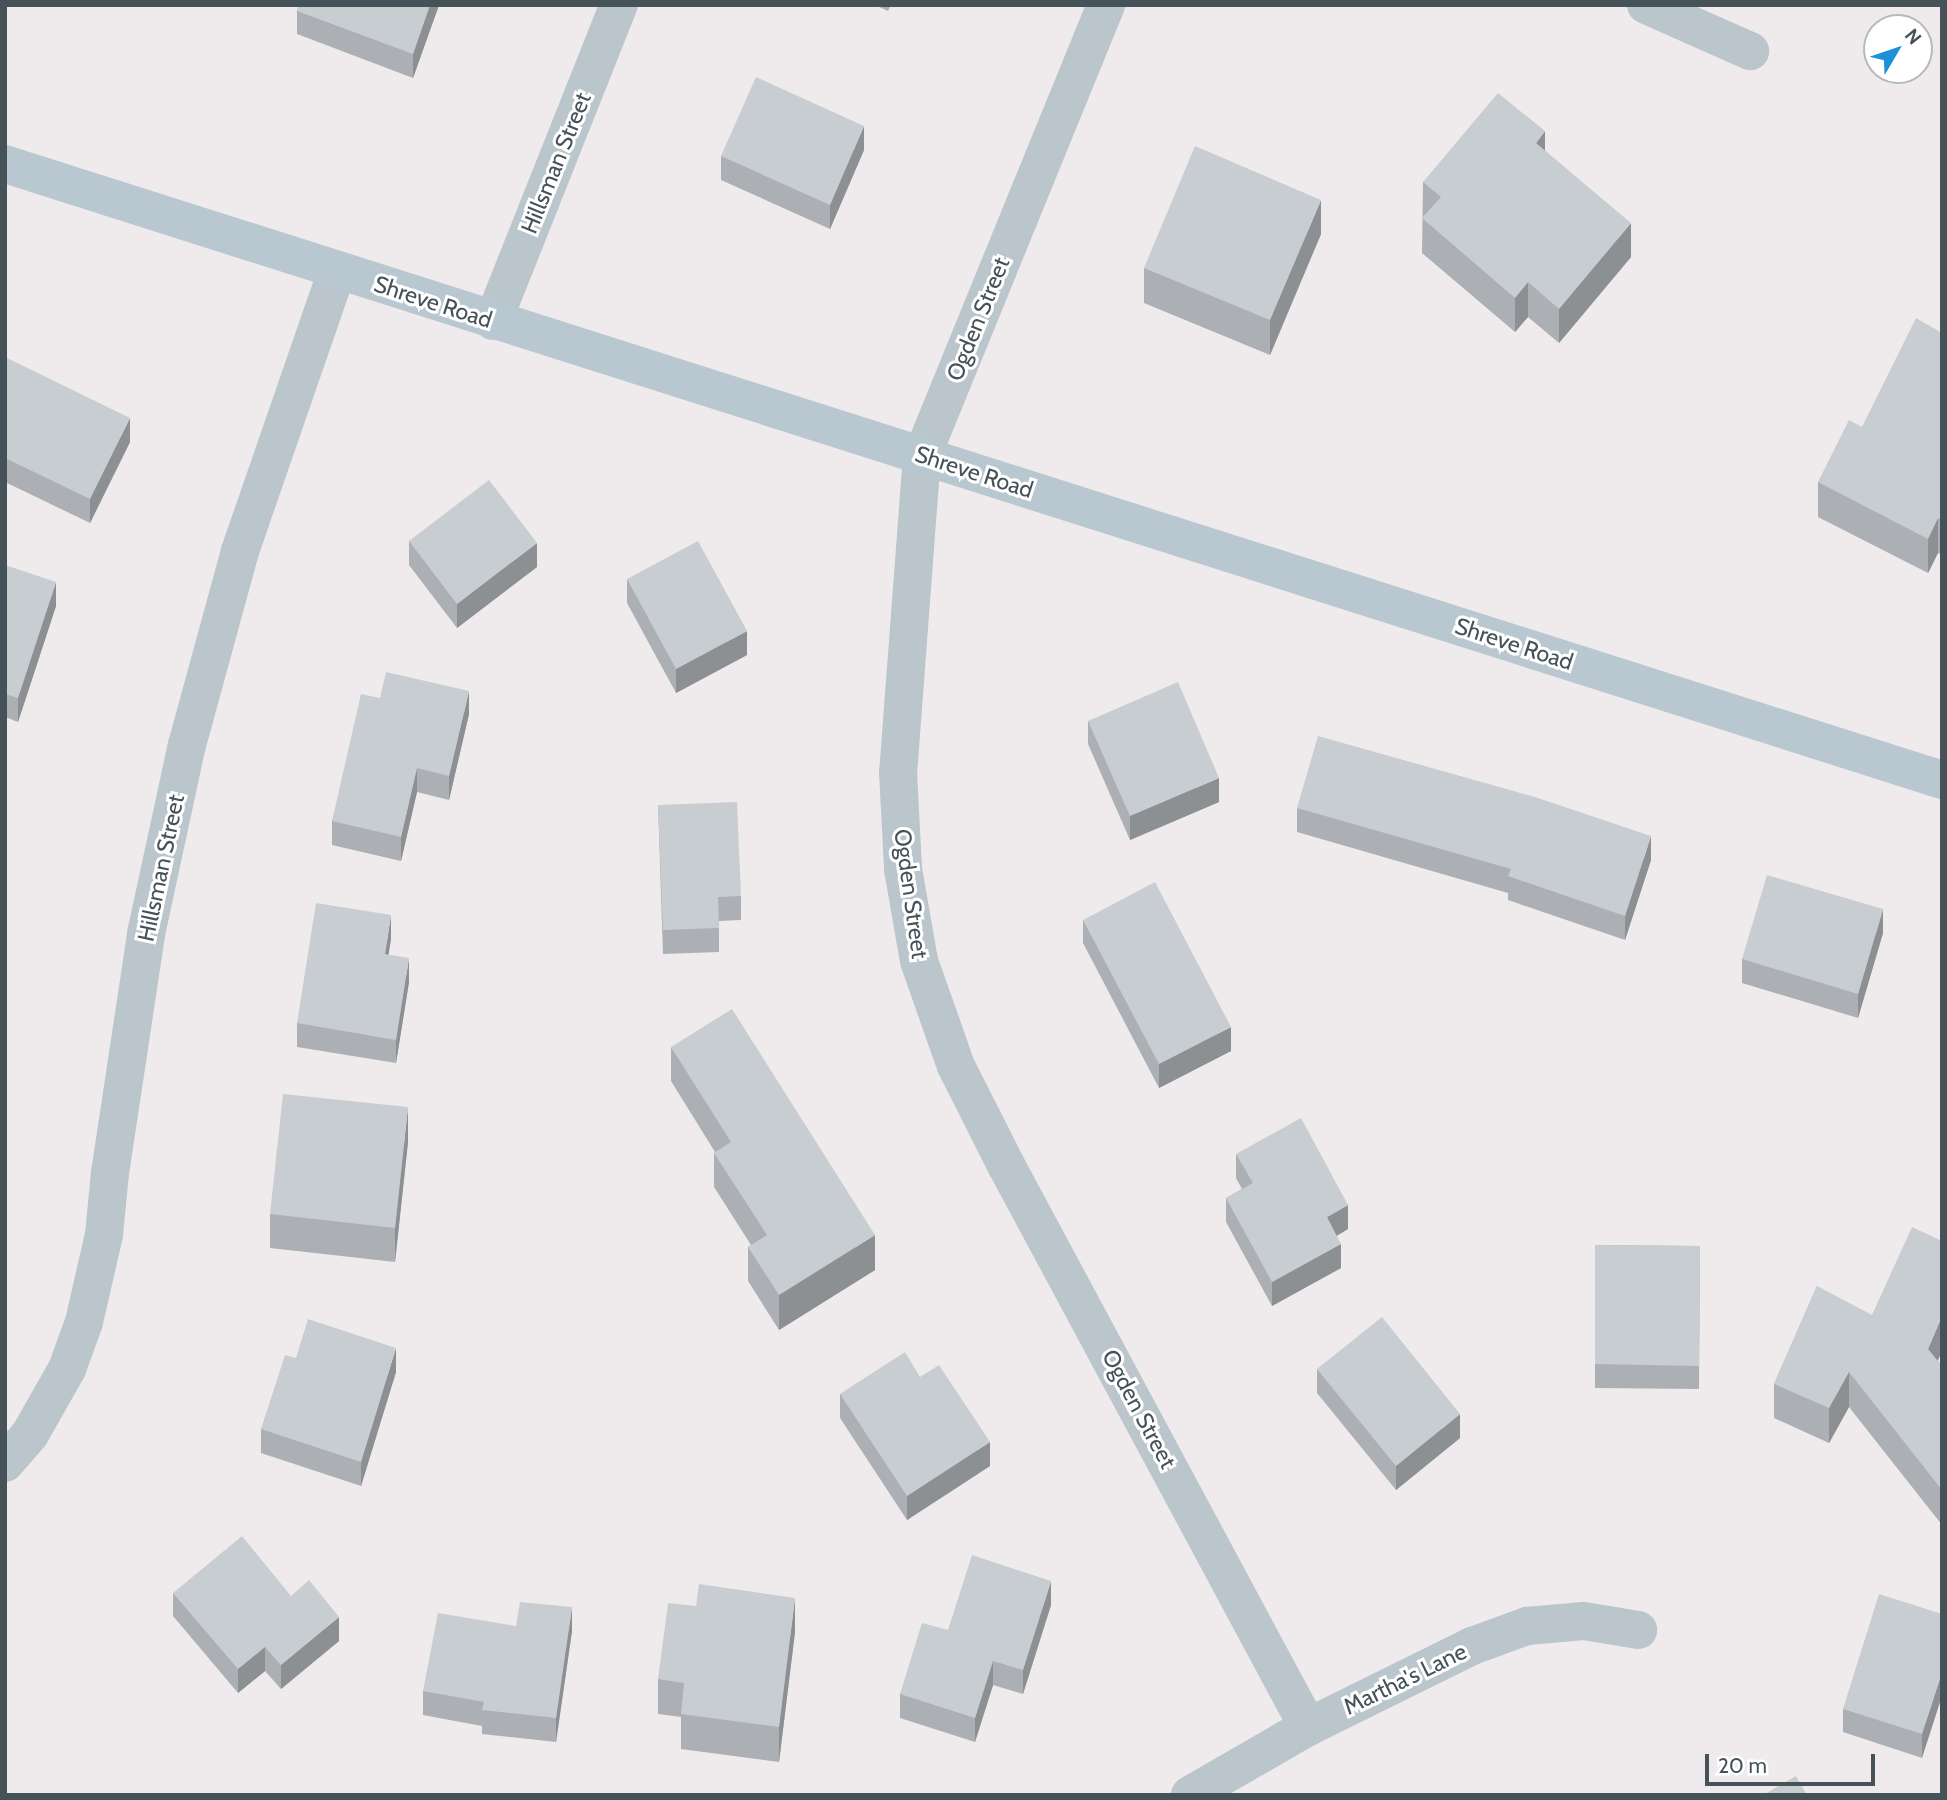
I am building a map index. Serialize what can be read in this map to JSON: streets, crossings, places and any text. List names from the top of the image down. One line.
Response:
{"streets":{"main road":["Shreve Road"],"street":["Hillsman Street","Ogden Street","Martha's Lane"]},"crossings":[["Hillsman Street","Shreve Road"],["Shreve Road","Ogden Street"],["Ogden Street","Martha's Lane"]],"scale_bar":"20 m","north":"top right"}
